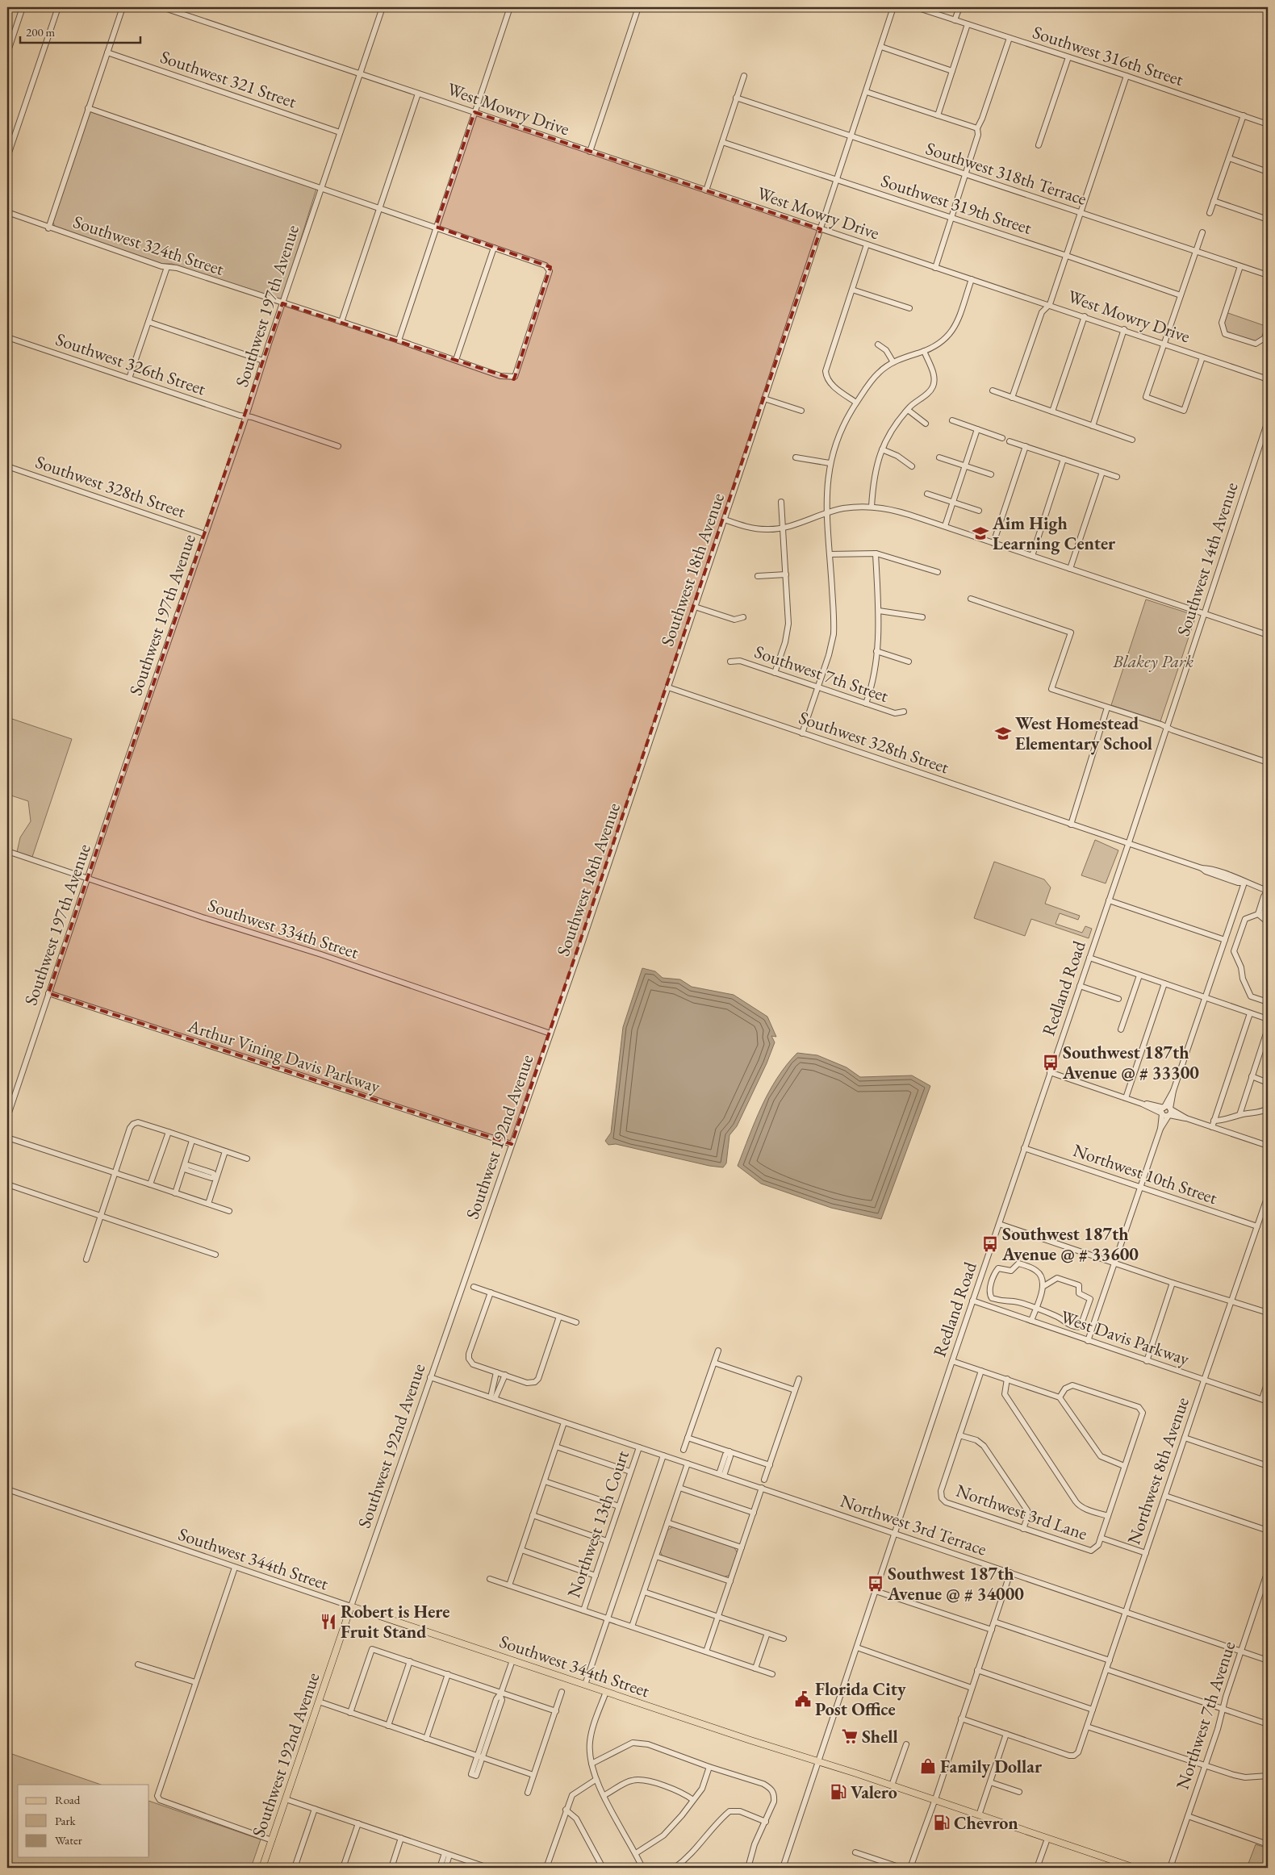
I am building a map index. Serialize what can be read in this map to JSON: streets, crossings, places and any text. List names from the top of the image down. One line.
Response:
{"streets":{"main road":["Southwest 192nd Avenue","Southwest 344th Street"],"street":["Southwest 316th Street","Southwest 321 Street","West Mowry Drive","Southwest 318th Terrace","Southwest 319th Street","Southwest 324th Street","Southwest 197th Avenue","Southwest 326th Street","Southwest 328th Street","Southwest 14th Avenue","Southwest 18th Avenue","Southwest 7th Street","Southwest 334th Street","Redland Road","Arthur Vining Davis Parkway","Northwest 10th Street","West Davis Parkway","Northwest 8th Avenue","Northwest 3rd Lane","Northwest 13th Court","Northwest 3rd Terrace","Northwest 7th Avenue"]},"crossings":[["Southwest 321 Street","Southwest 197th Avenue"],["West Mowry Drive","Southwest 197th Avenue"],["West Mowry Drive","Southwest 18th Avenue"],["Southwest 318th Terrace","Southwest 18th Avenue"],["Southwest 319th Street","Southwest 18th Avenue"],["Southwest 324th Street","Southwest 197th Avenue"],["Southwest 197th Avenue","Southwest 326th Street"],["Southwest 197th Avenue","Southwest 328th Street"],["Southwest 197th Avenue","Southwest 334th Street"],["Southwest 197th Avenue","Arthur Vining Davis Parkway"],["Southwest 328th Street","Southwest 14th Avenue"],["Southwest 328th Street","Southwest 18th Avenue"],["Southwest 328th Street","Redland Road"],["Southwest 14th Avenue","Redland Road"],["Southwest 18th Avenue","Southwest 334th Street"],["Southwest 18th Avenue","Southwest 192nd Avenue"],["Southwest 334th Street","Southwest 192nd Avenue"],["Redland Road","Northwest 10th Street"],["Redland Road","West Davis Parkway"],["Redland Road","Northwest 3rd Terrace"],["Redland Road","Southwest 344th Street"],["Arthur Vining Davis Parkway","Southwest 192nd Avenue"],["Southwest 192nd Avenue","Southwest 344th Street"],["Northwest 10th Street","Northwest 8th Avenue"],["West Davis Parkway","Northwest 8th Avenue"],["Northwest 8th Avenue","Northwest 3rd Terrace"],["Northwest 13th Court","Northwest 3rd Terrace"],["Northwest 3rd Terrace","Northwest 7th Avenue"]],"parks":["Blakey Park"],"places":{"school or university":["Aim High Learning Center","West Homestead Elementary School"],"bus stop":["Southwest 187th Avenue @ # 33300","Southwest 187th Avenue @ # 33600","Southwest 187th Avenue @ # 34000"],"restaurant":["Robert is Here Fruit Stand"],"public building":["Florida City Post Office"],"supermarket":["Shell"],"shop":["Family Dollar"],"fuel station":["Valero","Chevron"]},"legend":["Road","Park","Water"],"scale_bar":"200 m"}
